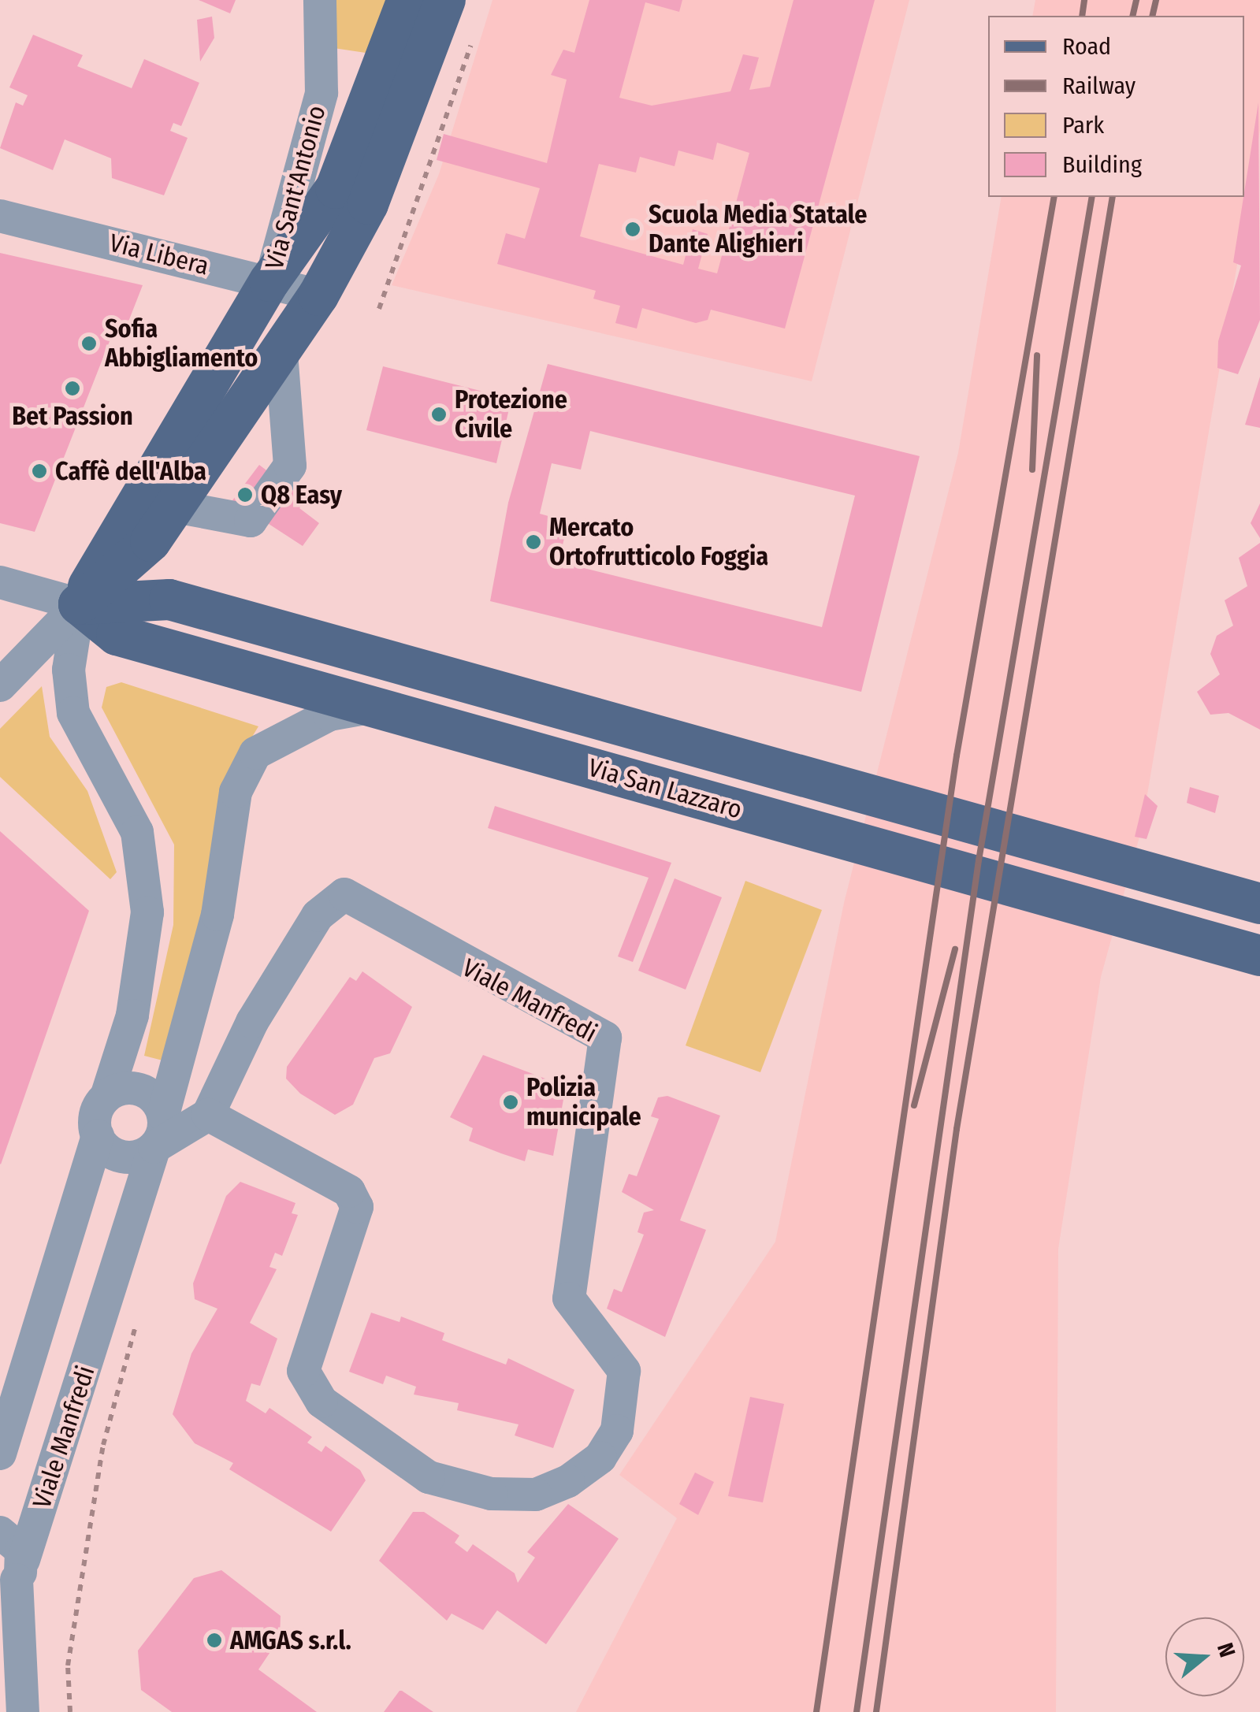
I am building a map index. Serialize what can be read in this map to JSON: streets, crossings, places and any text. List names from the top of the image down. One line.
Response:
{"streets":{"main road":["Via San Lazzaro"],"street":["Via Sant'Antonio","Via Libera","Viale Manfredi"]},"crossings":[["Via Sant'Antonio","Via Libera"],["Via San Lazzaro","Viale Manfredi"]],"places":["Scuola Media Statale Dante Alighieri","Sofia Abbigliamento","Bet Passion","Protezione Civile","Caffè dell'Alba","Q8 Easy","Mercato Ortofrutticolo Foggia","Polizia municipale","AMGAS s.r.l."],"legend":["Road","Railway","Park","Building"],"north":"right"}
